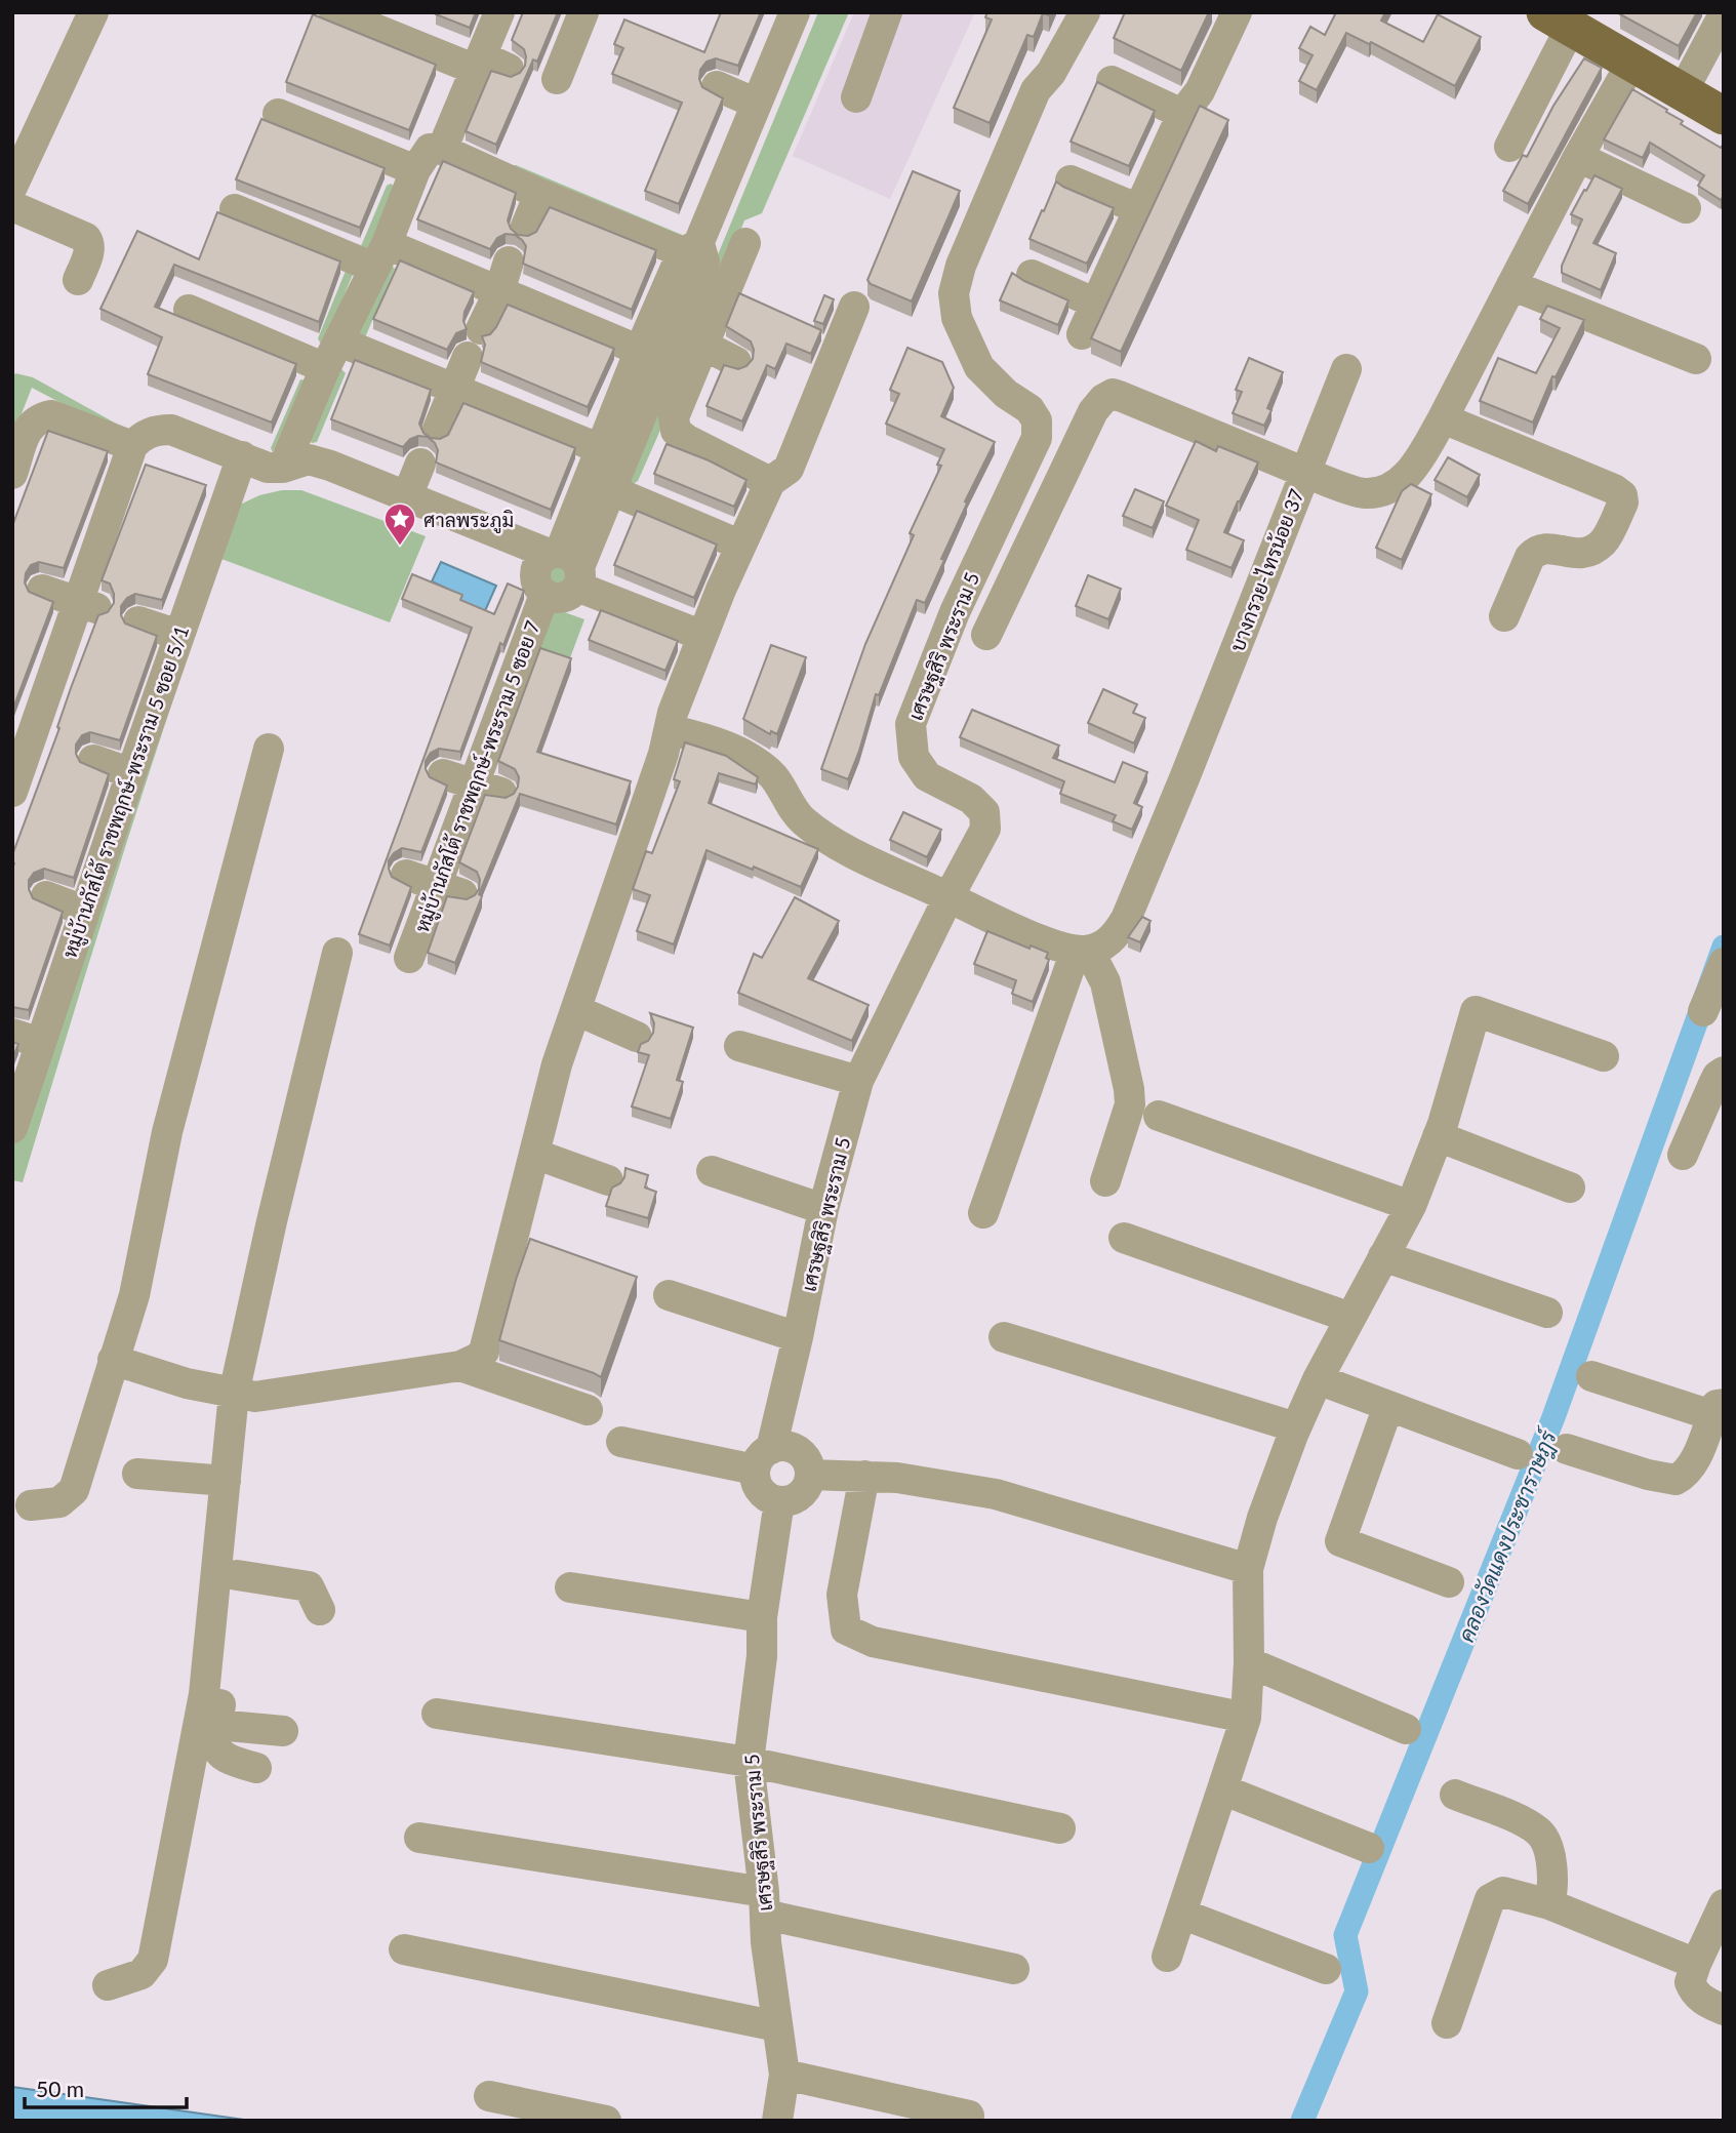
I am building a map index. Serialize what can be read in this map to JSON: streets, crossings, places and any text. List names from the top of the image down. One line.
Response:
{"streets":{"street":["บางกรวย-ไทรน้อย 37","เศรษฐสิริ พระราม 5","หมู่บ้านกัสโต้ ราชพฤกษ์-พระราม 5 ซอย 7","หมู่บ้านกัสโต้ ราชพฤกษ์-พระราม 5 ซอย 5/1"]},"water":["คลองวัดแดงประชาราษฎร์"],"places":{"place":["ศาลพระภูมิ"]},"scale_bar":"50 m"}
